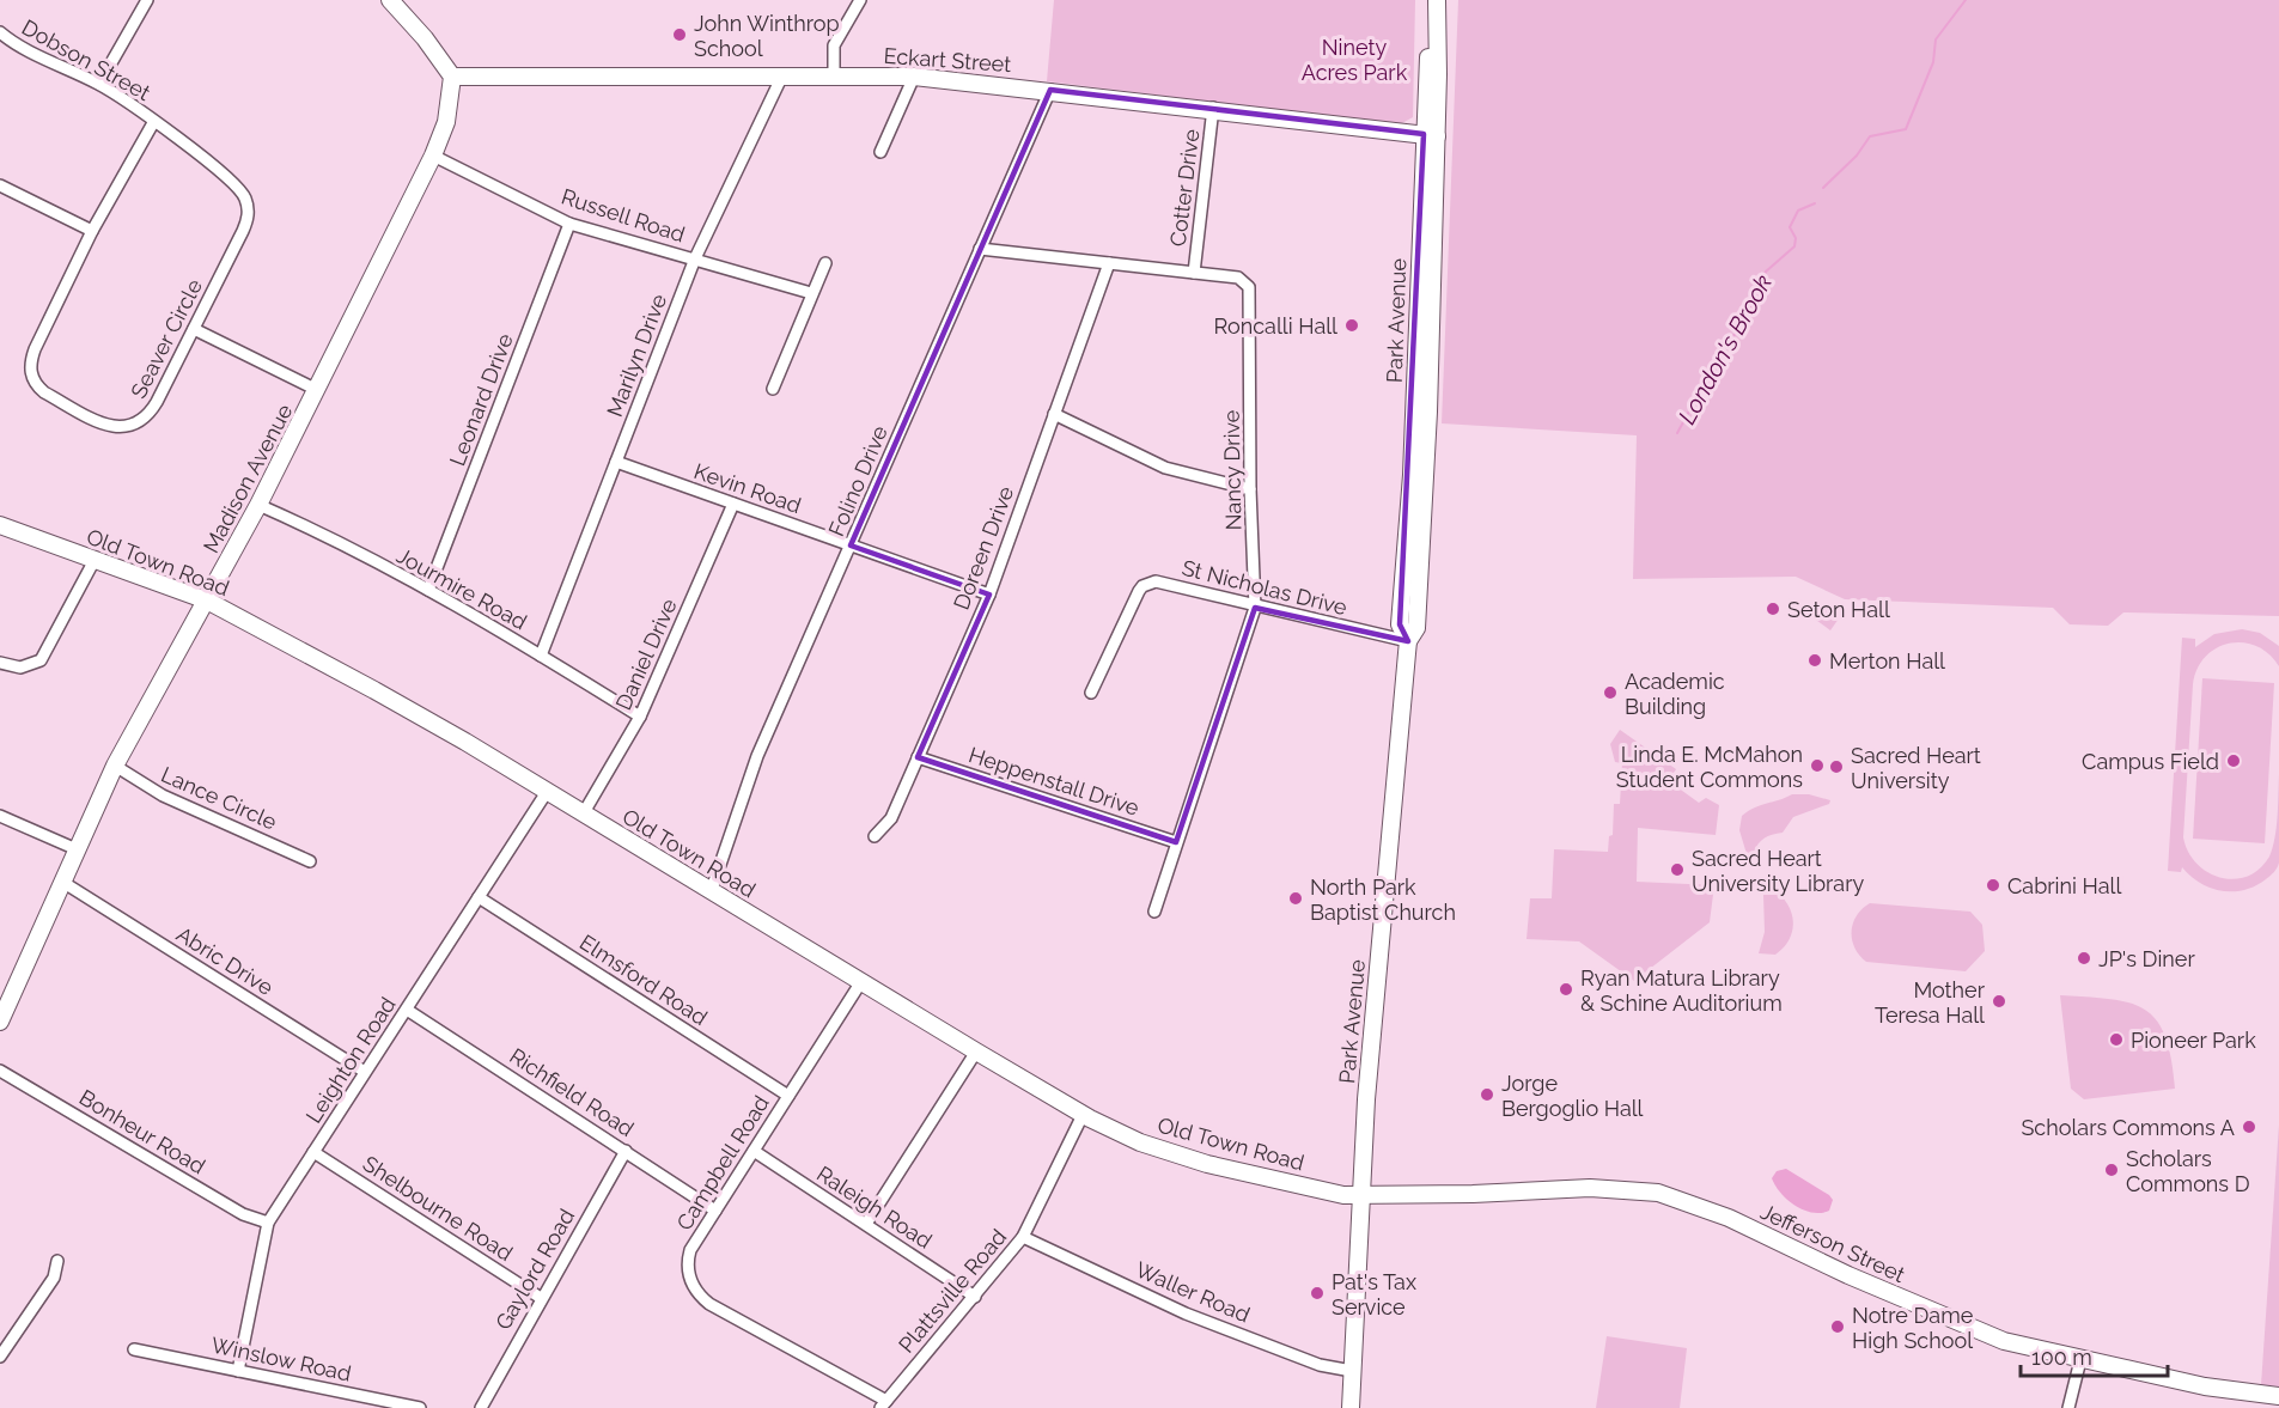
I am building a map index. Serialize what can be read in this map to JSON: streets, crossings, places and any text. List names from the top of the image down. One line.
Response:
{"streets":{"main road":["Eckart Street","Park Avenue","Madison Avenue","Old Town Road","Jefferson Street"],"street":["Dobson Street","Cotter Drive","Russell Road","Seaver Circle","Marilyn Drive","Leonard Drive","Nancy Drive","Folino Drive","Kevin Road","Doreen Drive","St Nicholas Drive","Jourmire Road","Daniel Drive","Heppenstall Drive","Lance Circle","Abric Drive","Elmsford Road","Leighton Road","Richfield Road","Bonheur Road","Campbell Road","Raleigh Road","Shelbourne Road","Gaylord Road","Plattsville Road","Waller Road","Winslow Road"]},"crossings":[["Dobson Street","Seaver Circle"],["Eckart Street","Cotter Drive"],["Eckart Street","Park Avenue"],["Eckart Street","Marilyn Drive"],["Eckart Street","Madison Avenue"],["Eckart Street","Folino Drive"],["Cotter Drive","Nancy Drive"],["Russell Road","Marilyn Drive"],["Russell Road","Leonard Drive"],["Russell Road","Madison Avenue"],["Park Avenue","Old Town Road"],["Park Avenue","St Nicholas Drive"],["Park Avenue","Jefferson Street"],["Park Avenue","Waller Road"],["Marilyn Drive","Kevin Road"],["Marilyn Drive","Jourmire Road"],["Leonard Drive","Jourmire Road"],["Nancy Drive","Folino Drive"],["Nancy Drive","Doreen Drive"],["Nancy Drive","St Nicholas Drive"],["Nancy Drive","Heppenstall Drive"],["Madison Avenue","Old Town Road"],["Madison Avenue","Jourmire Road"],["Madison Avenue","Lance Circle"],["Madison Avenue","Abric Drive"],["Folino Drive","Kevin Road"],["Folino Drive","Old Town Road"],["Kevin Road","Doreen Drive"],["Kevin Road","Daniel Drive"],["Doreen Drive","Heppenstall Drive"],["Old Town Road","Daniel Drive"],["Old Town Road","Leighton Road"],["Old Town Road","Campbell Road"],["Old Town Road","Jefferson Street"],["Old Town Road","Plattsville Road"],["Jourmire Road","Daniel Drive"],["Abric Drive","Leighton Road"],["Elmsford Road","Leighton Road"],["Elmsford Road","Campbell Road"],["Leighton Road","Richfield Road"],["Leighton Road","Bonheur Road"],["Leighton Road","Shelbourne Road"],["Leighton Road","Winslow Road"],["Richfield Road","Campbell Road"],["Richfield Road","Gaylord Road"],["Campbell Road","Raleigh Road"],["Campbell Road","Plattsville Road"],["Raleigh Road","Plattsville Road"],["Shelbourne Road","Gaylord Road"],["Plattsville Road","Waller Road"]],"water":["London's Brook"],"parks":["Ninety Acres Park"],"places":["John Winthrop School","Roncalli Hall","Seton Hall","Merton Hall","Academic Building","Campus Field","Linda E. McMahon Student Commons","Sacred Heart University","Sacred Heart University Library","Cabrini Hall","North Park Baptist Church","JP's Diner","Ryan Matura Library & Schine Auditorium","Mother Teresa Hall","Pioneer Park","Jorge Bergoglio Hall","Scholars Commons A","Scholars Commons D","Pat's Tax Service","Notre Dame High School"],"scale_bar":"100 m"}
